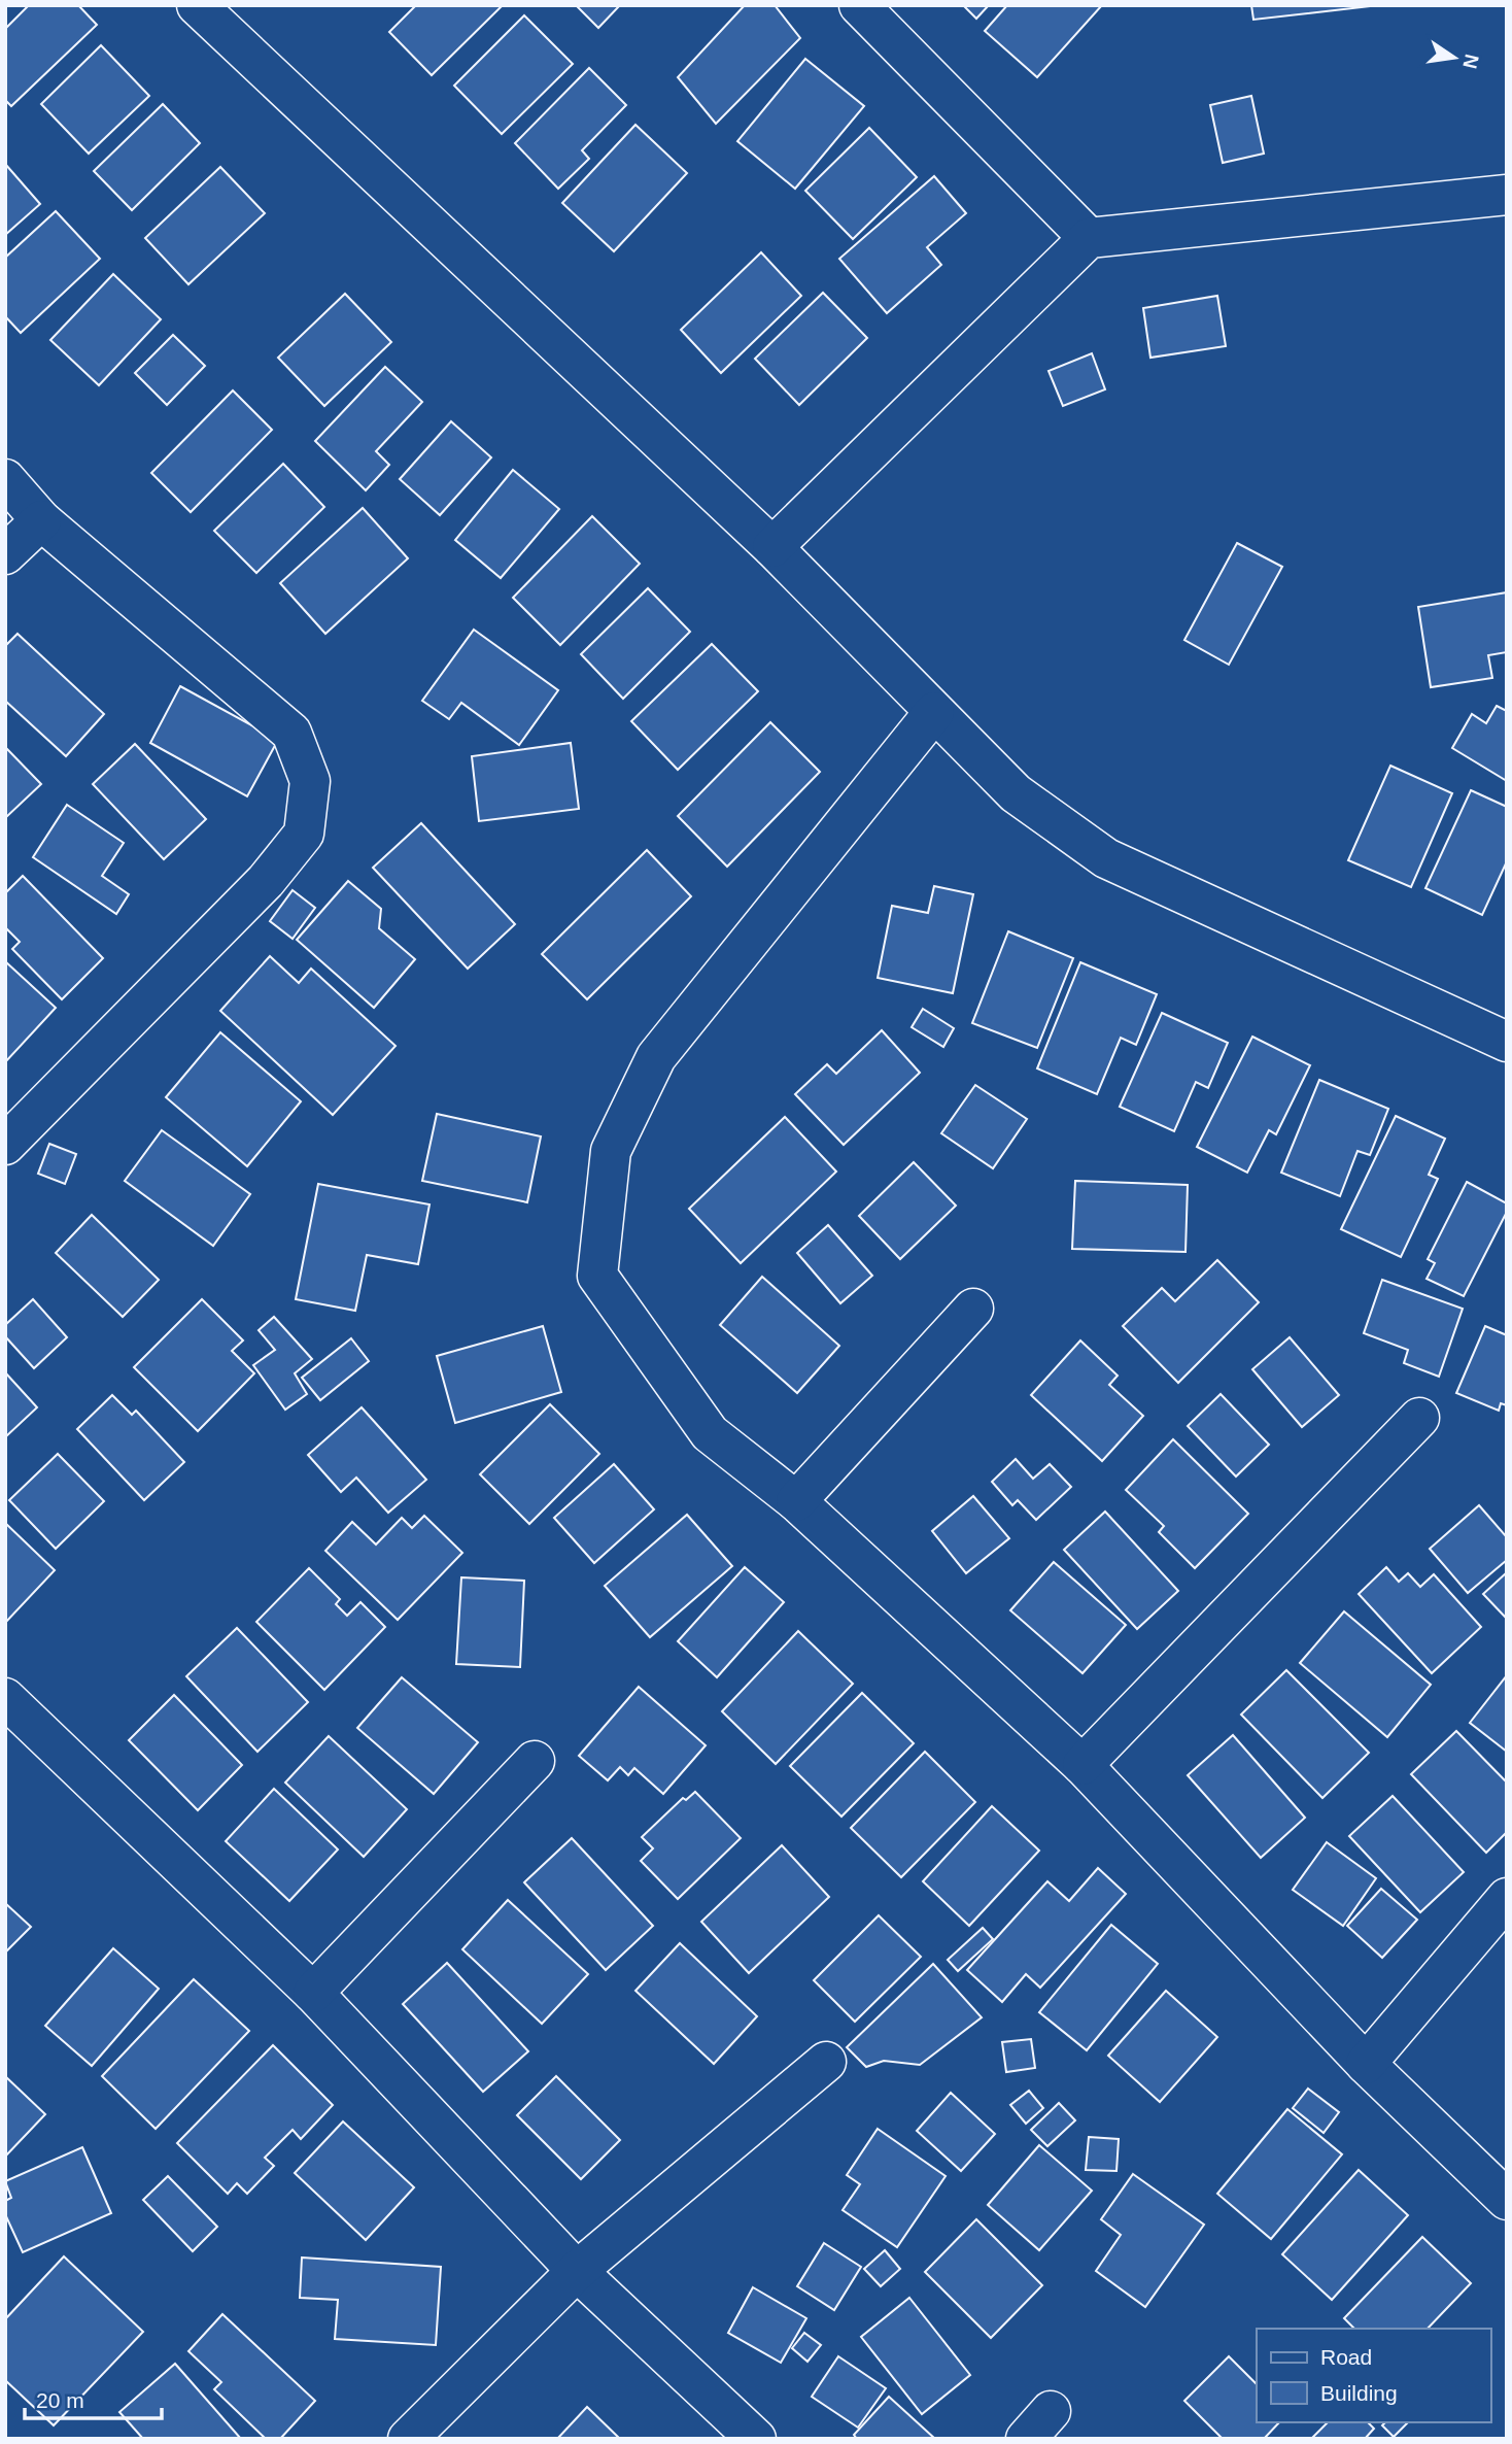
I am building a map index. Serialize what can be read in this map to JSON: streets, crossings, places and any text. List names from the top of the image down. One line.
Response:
{"legend":["Road","Building"],"scale_bar":"20 m","north":"right"}
